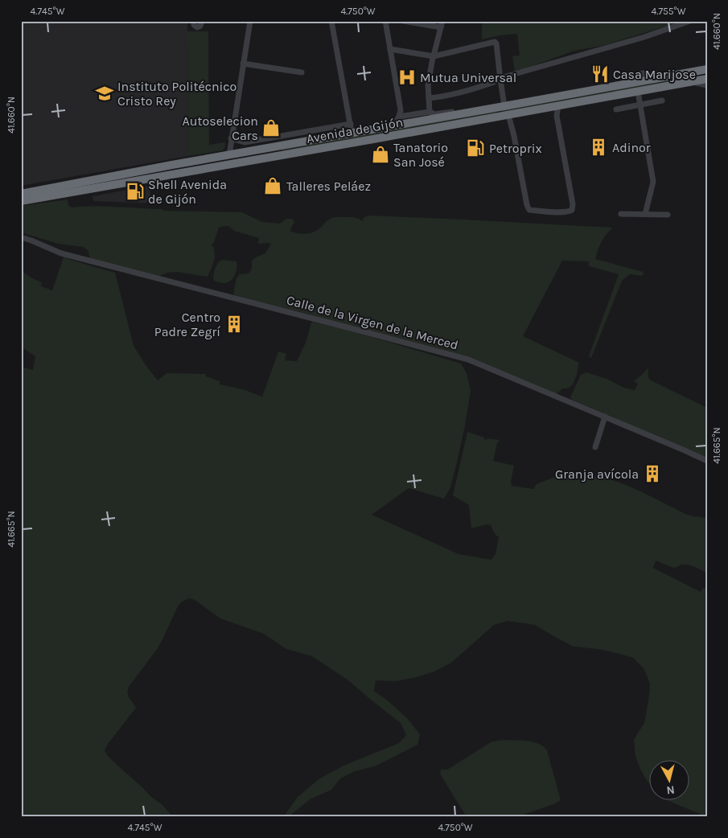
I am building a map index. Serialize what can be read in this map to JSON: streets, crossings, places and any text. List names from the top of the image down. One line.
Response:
{"streets":{"highway":["Avenida de Gijón"],"street":["Calle de la Virgen de la Merced"]},"places":{"restaurant":["Casa Marijose"],"hospital":["Mutua Universal"],"school or university":["Instituto Politécnico Cristo Rey"],"shop":["Autoselecion Cars","Tanatorio San José","Talleres Peláez"],"building":["Adinor","Centro Padre Zegrí","Granja avícola"],"fuel station":["Petroprix","Shell Avenida de Gijón"]},"north":"bottom","coordinates":["4.745°W","4.750°W","4.755°W","41.660°N","41.665°N"]}
